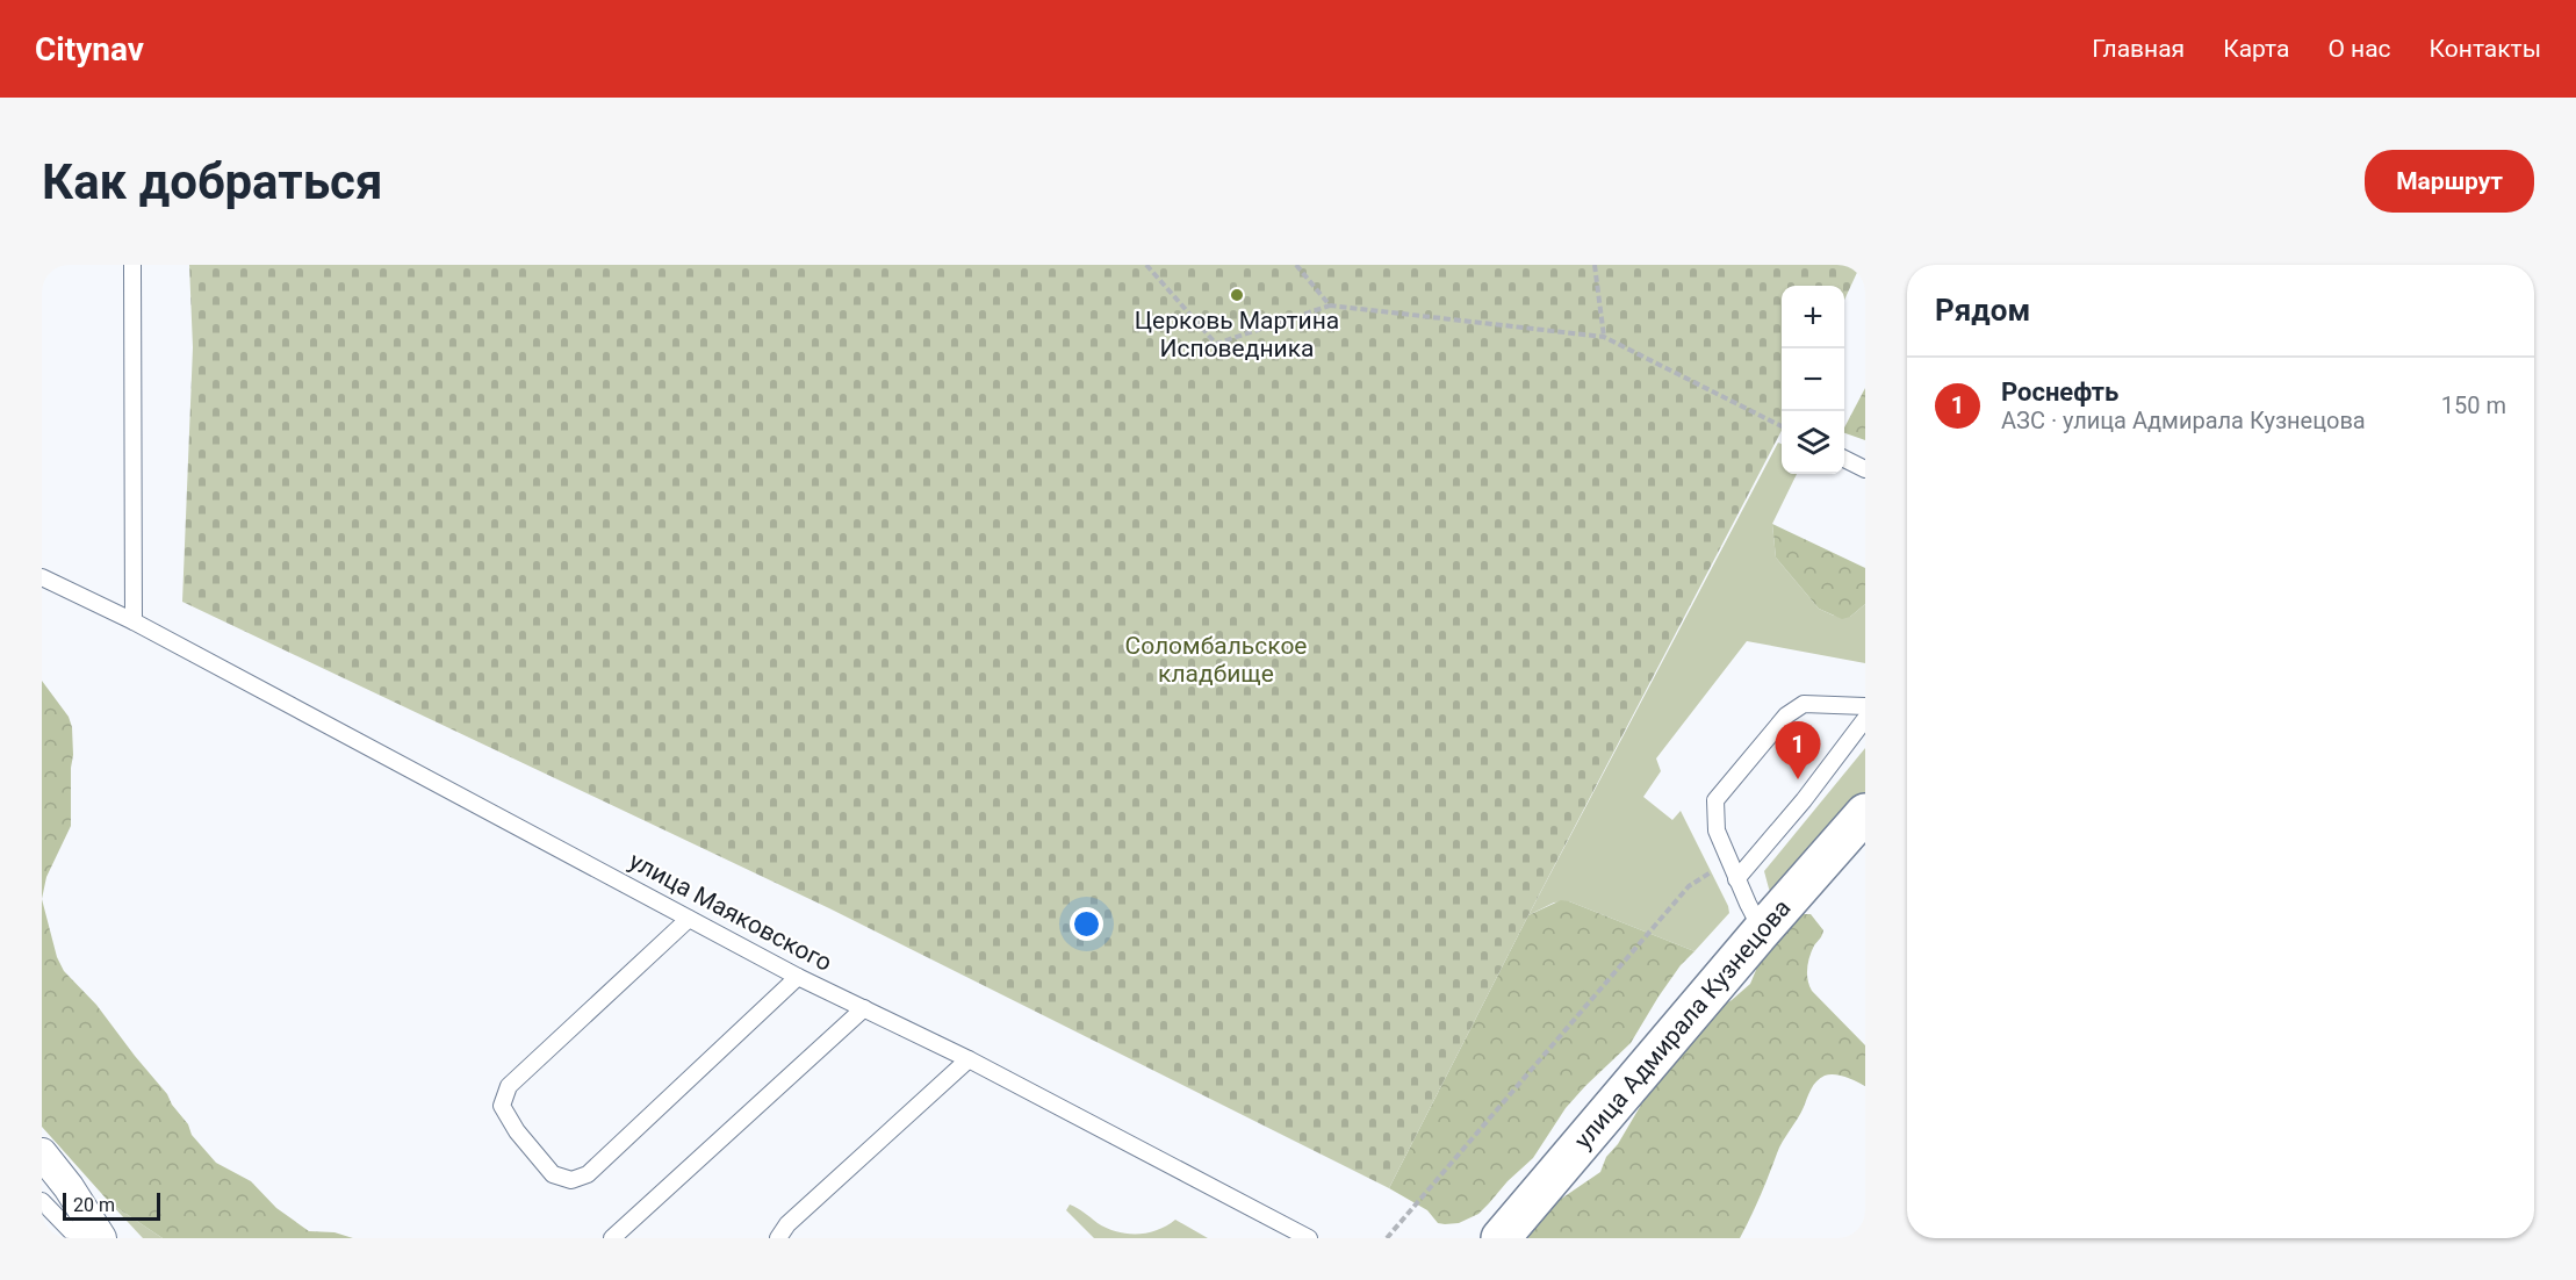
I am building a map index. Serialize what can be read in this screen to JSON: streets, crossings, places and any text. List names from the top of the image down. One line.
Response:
{"streets":{"main road":["улица Адмирала Кузнецова"],"lane":["улица Маяковского"]},"parks":["Соломбальское кладбище"],"places":["Церковь Мартина Исповедника"],"scale_bar":"20 m","page":{"header":"Citynav","nav":["Главная","Карта","О нас","Контакты"],"buttons":"Маршрут","title":"Как добраться","heading":"Рядом","map_buttons":["+","−"],"list":[{"mark":"1","name":"Роснефть","note":"АЗС · улица Адмирала Кузнецова","value":"150 m"}],"pins":"1","scale":"20 m"}}
